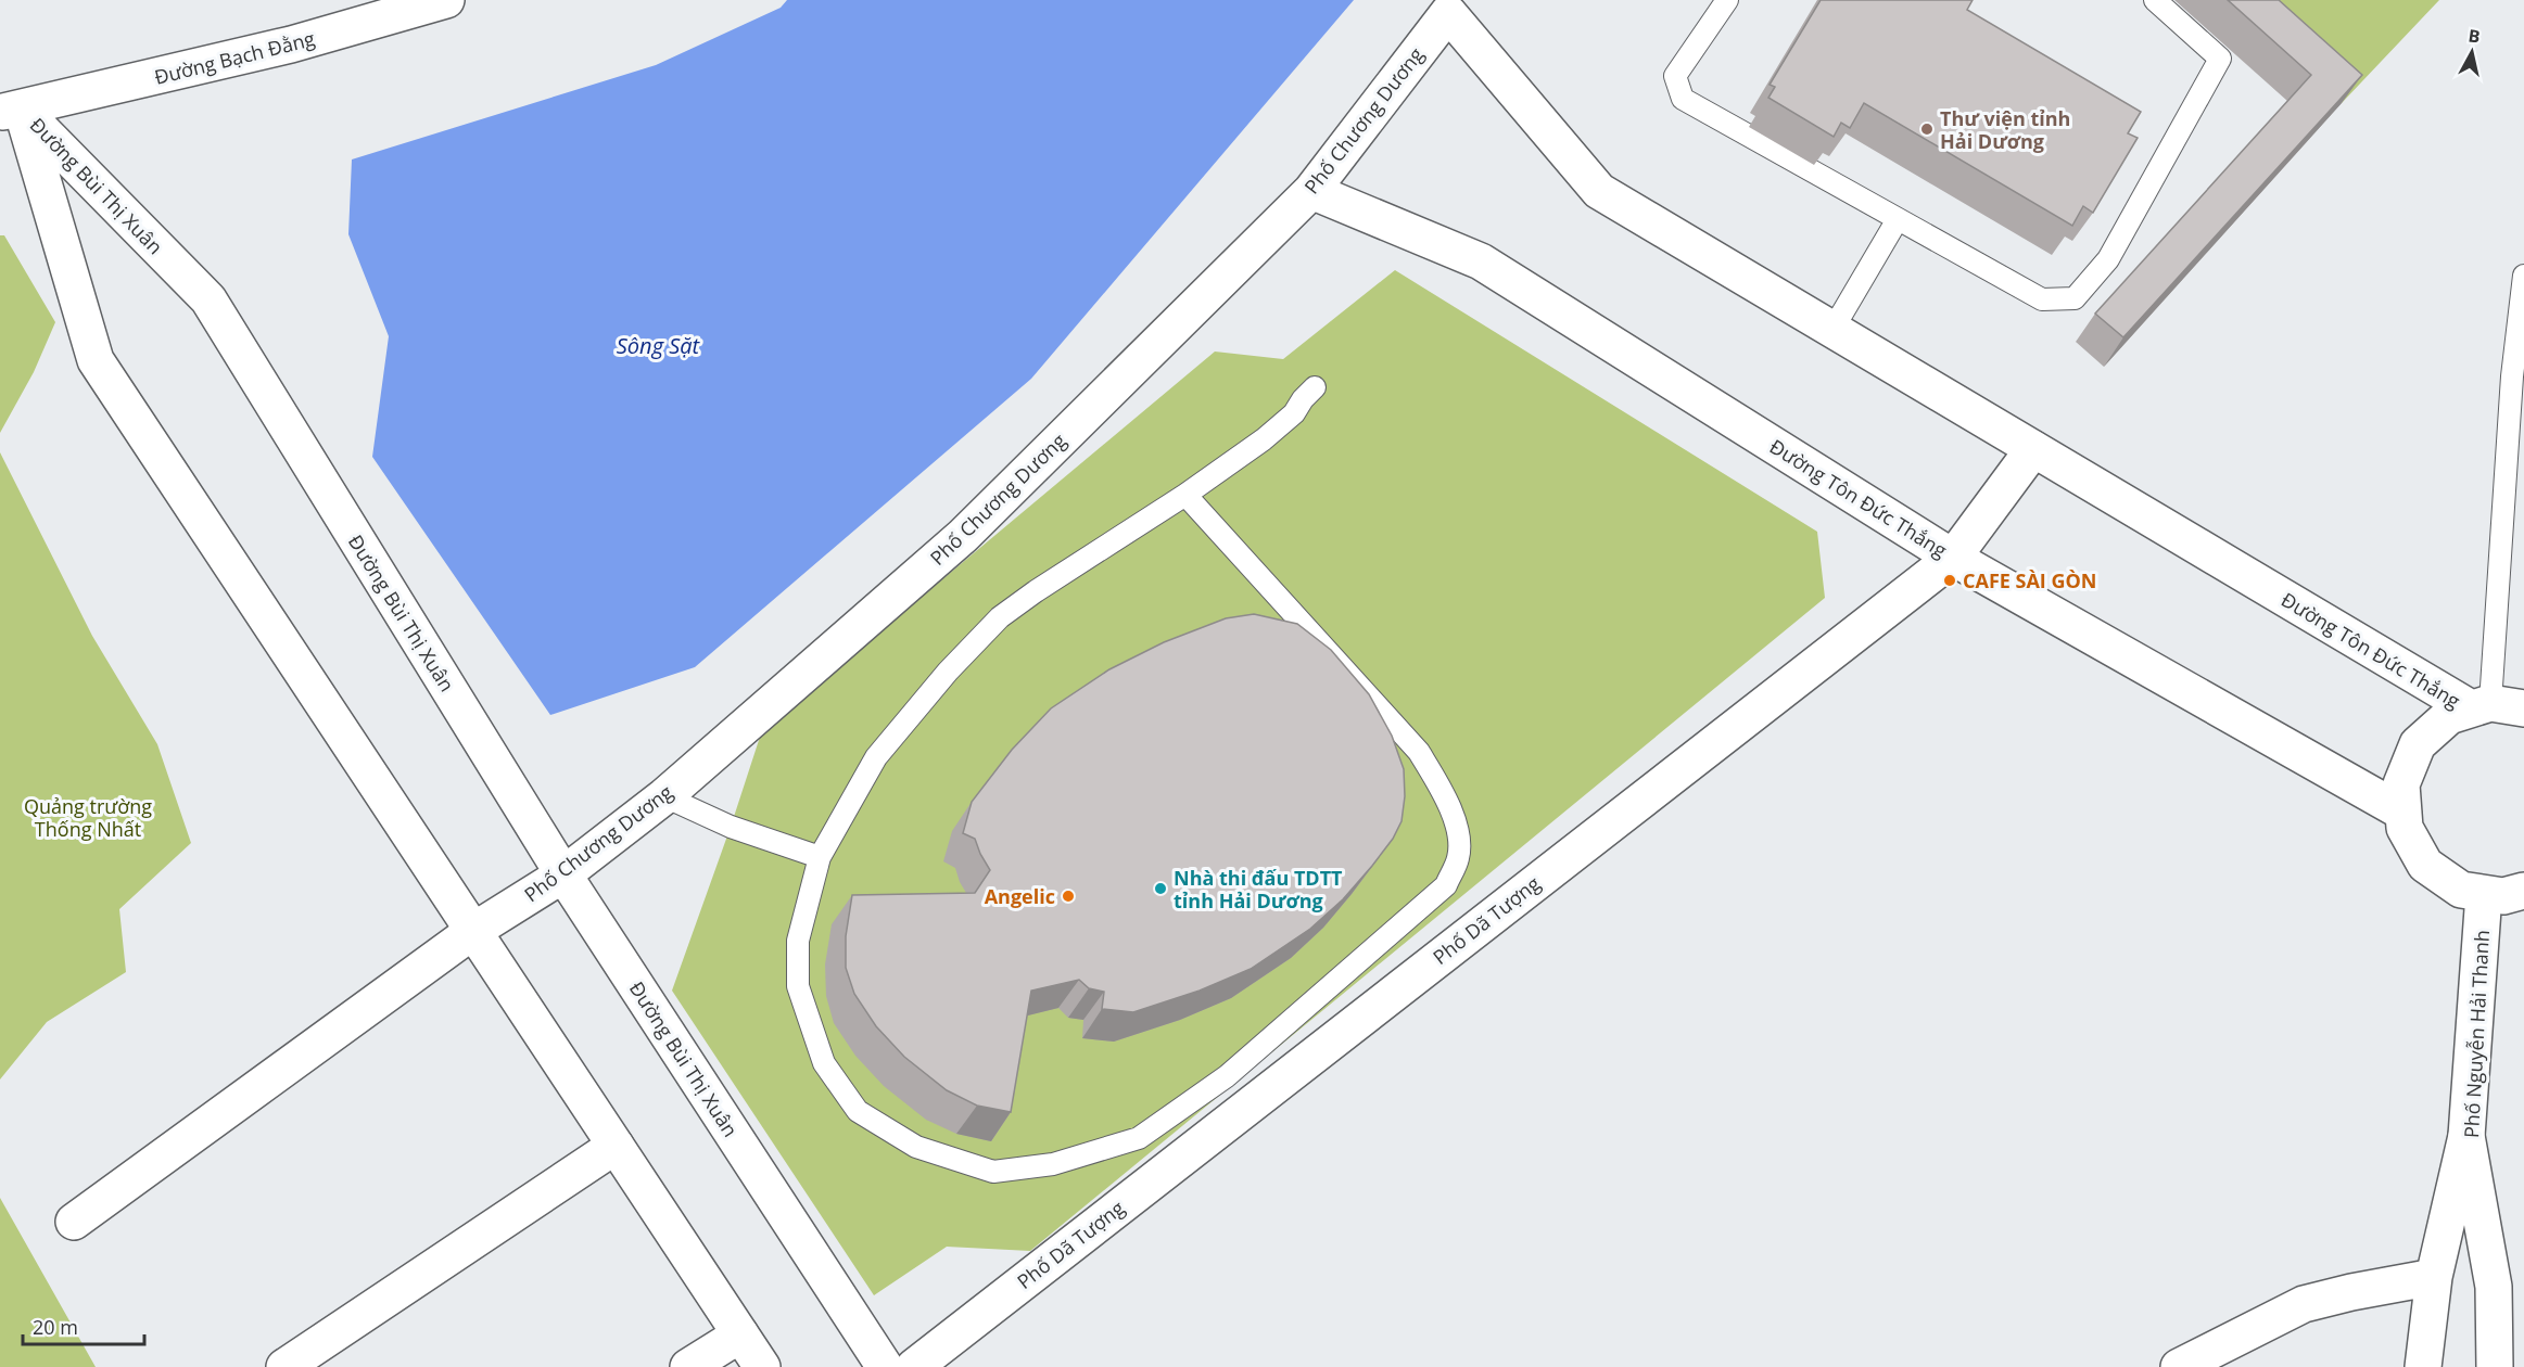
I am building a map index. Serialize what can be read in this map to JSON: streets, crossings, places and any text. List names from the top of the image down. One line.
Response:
{"streets":{"street":["Đường Bạch Đằng","Phố Chương Dương","Đường Bùi Thị Xuân","Đường Tôn Đức Thắng","Phố Dã Tượng","Phố Nguyễn Hải Thanh"]},"crossings":[["Đường Bạch Đằng","Đường Bùi Thị Xuân"],["Phố Chương Dương","Đường Bùi Thị Xuân"],["Phố Chương Dương","Đường Tôn Đức Thắng"],["Đường Tôn Đức Thắng","Phố Dã Tượng"]],"water":["Sông Sặt"],"parks":["Quảng trường Thống Nhất"],"places":["Thư viện tỉnh Hải Dương","CAFE SÀI GÒN","Nhà thi đấu TDTT tỉnh Hải Dương","Angelic"],"scale_bar":"20 m","north":"top"}
